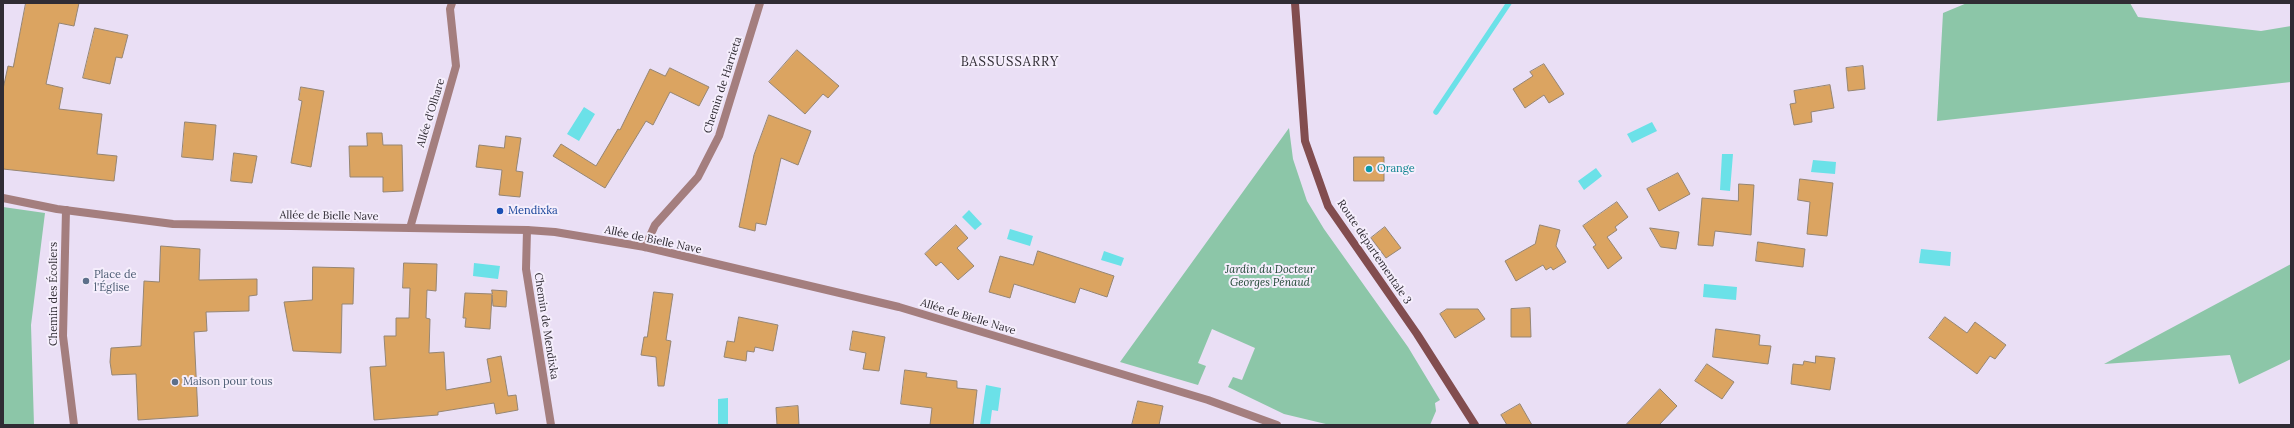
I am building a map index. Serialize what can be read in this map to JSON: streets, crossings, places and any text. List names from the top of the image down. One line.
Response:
{"streets":{"main road":["Route départementale 3"],"street":["Chemin de Harrieta","Allée d'Olhare","Allée de Bielle Nave","Chemin des Écoliers","Chemin de Mendixka"]},"crossings":[["Chemin de Harrieta","Allée de Bielle Nave"],["Allée d'Olhare","Allée de Bielle Nave"],["Allée de Bielle Nave","Chemin des Écoliers"],["Allée de Bielle Nave","Chemin de Mendixka"]],"districts":["BASSUSSARRY"],"parks":["Jardin du Docteur Georges Pénaud"],"places":["Orange","Mendixka","Place de l'Église","Maison pour tous"]}
